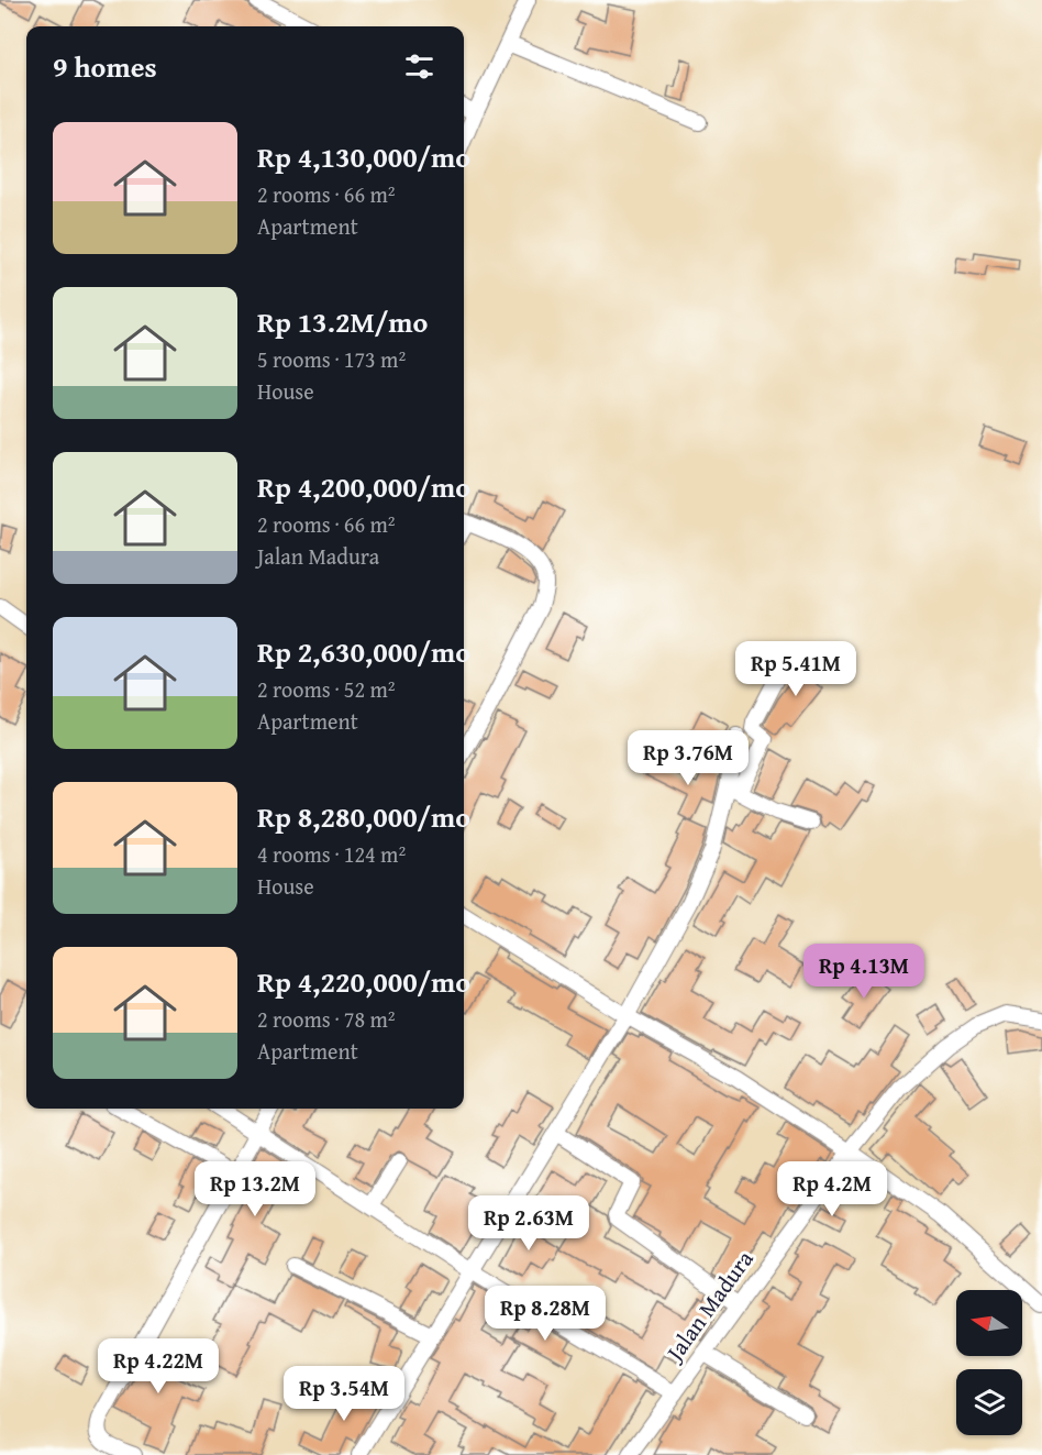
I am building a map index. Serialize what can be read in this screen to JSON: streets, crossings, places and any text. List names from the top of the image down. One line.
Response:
{"streets":{"street":["Jalan Madura"]},"north":"left","page":{"heading":"9 homes","list":[{"name":"Rp 4,130,000/mo","note":"2 rooms · 66 m² · Apartment"},{"name":"Rp 13.2M/mo","note":"5 rooms · 173 m² · House"},{"name":"Rp 4,200,000/mo","note":"2 rooms · 66 m² · Jalan Madura"},{"name":"Rp 2,630,000/mo","note":"2 rooms · 52 m² · Apartment"},{"name":"Rp 8,280,000/mo","note":"4 rooms · 124 m² · House"},{"name":"Rp 4,220,000/mo","note":"2 rooms · 78 m² · Apartment"}],"price":["Rp 5.41M","Rp 3.76M","Rp 4.13M","Rp 13.2M","Rp 4.2M","Rp 2.63M","Rp 8.28M","Rp 4.22M","Rp 3.54M"]}}
